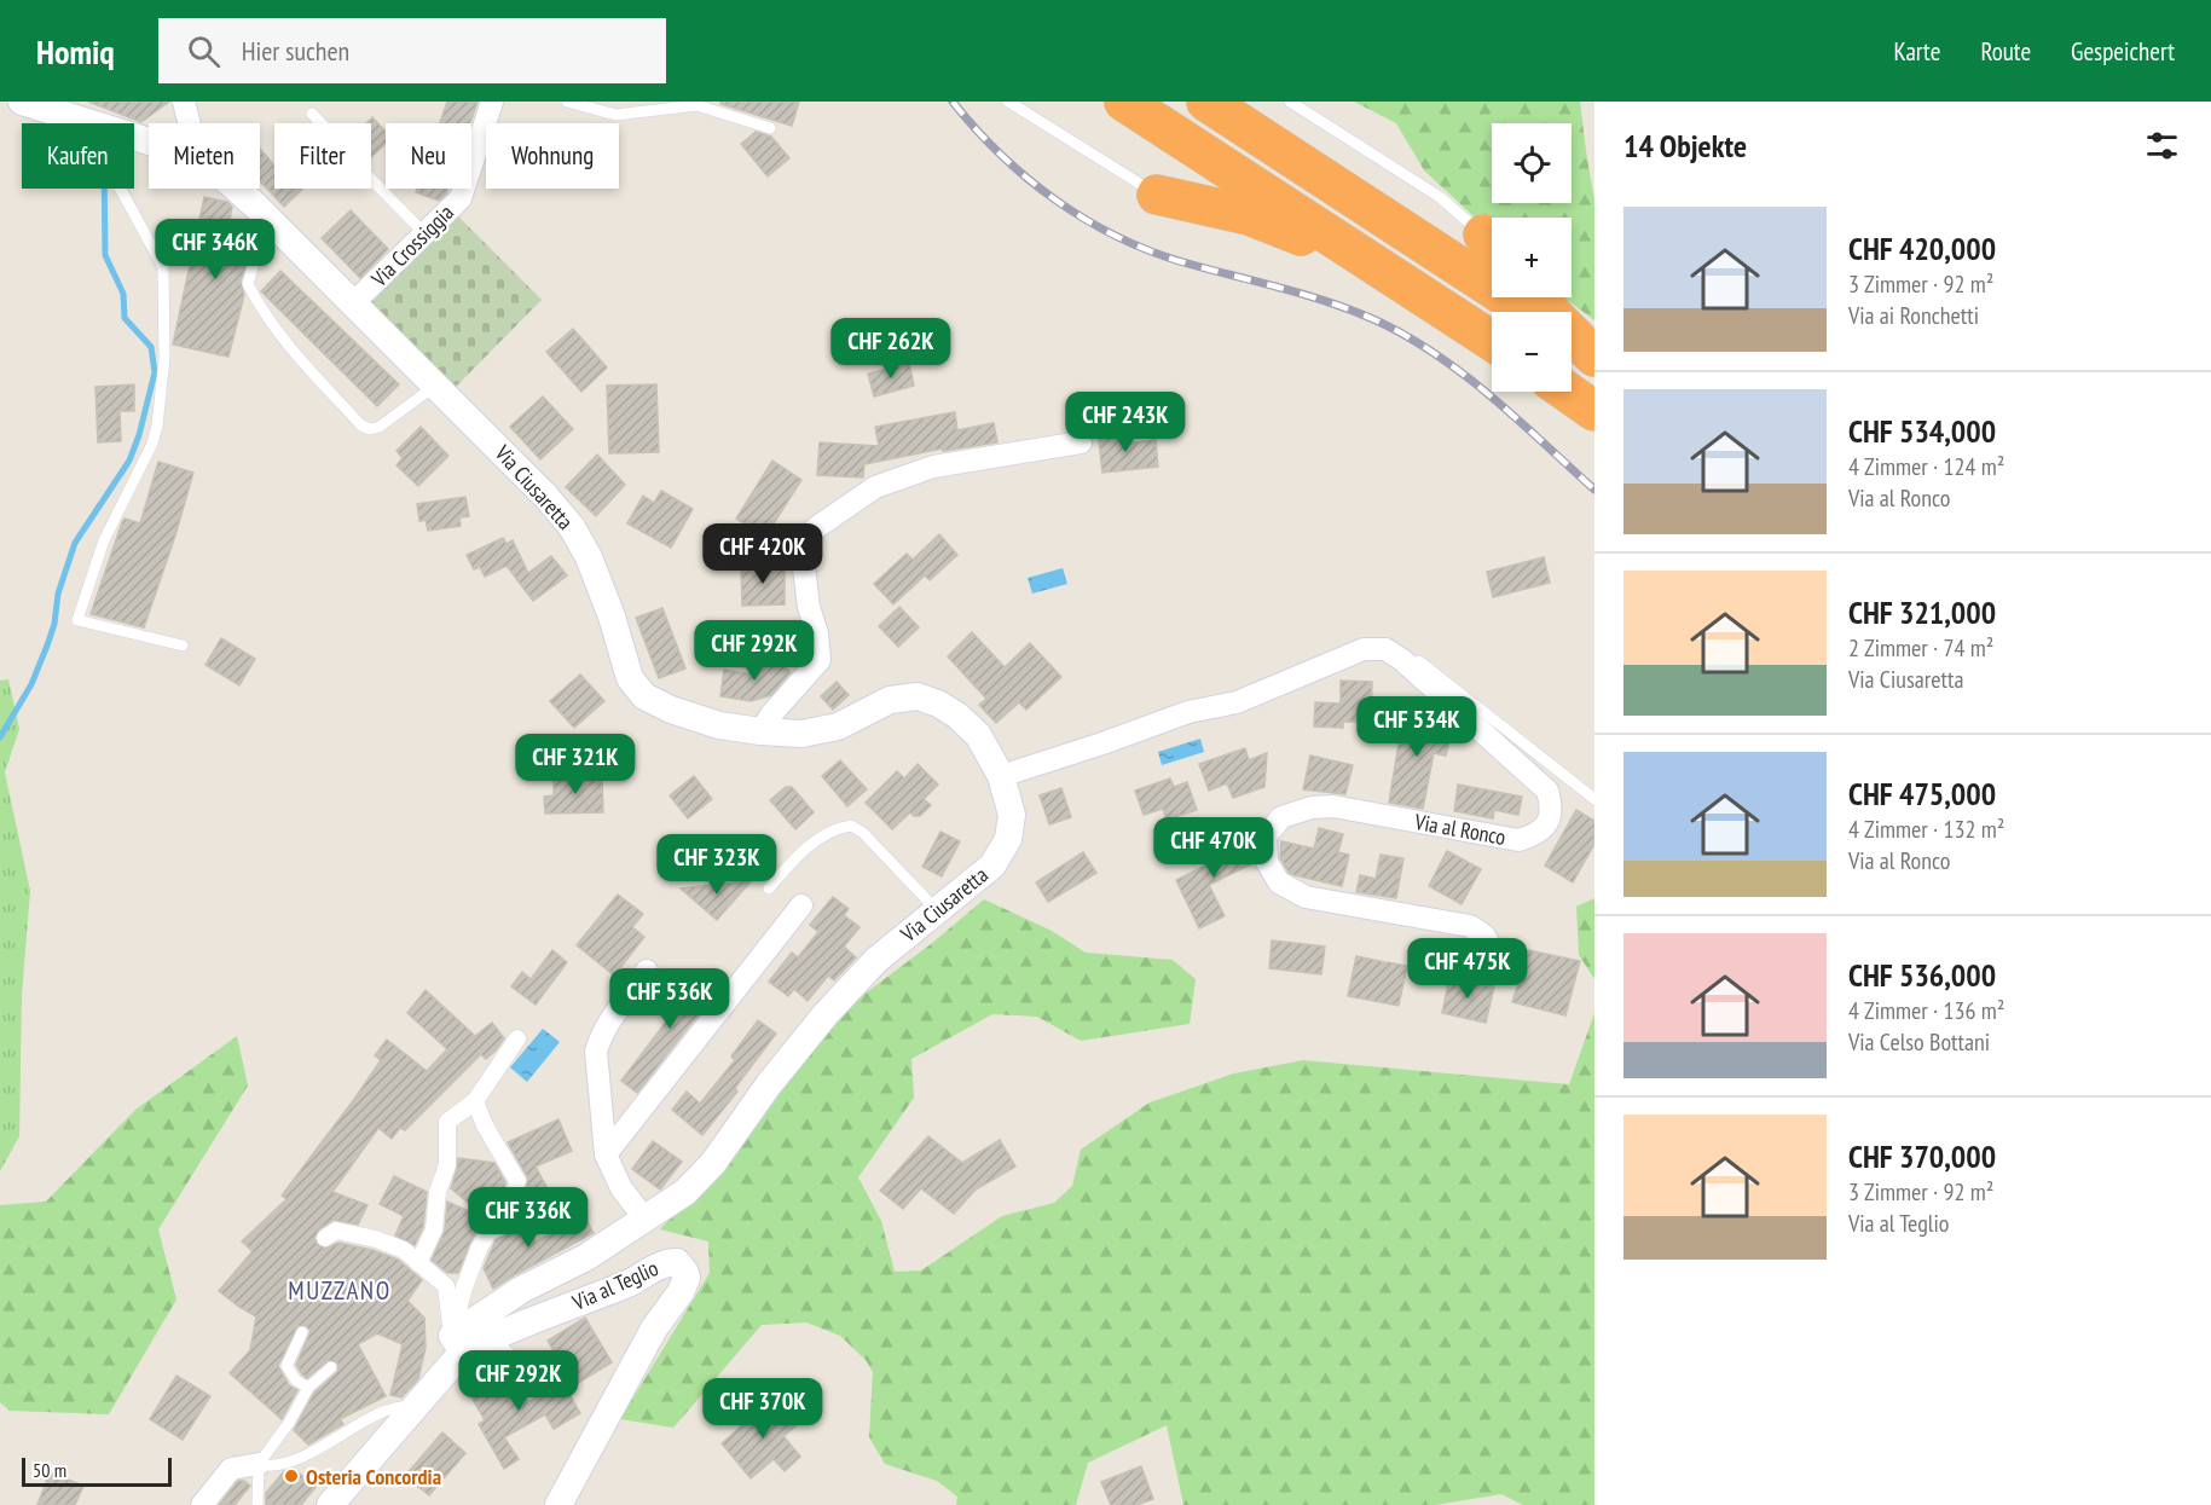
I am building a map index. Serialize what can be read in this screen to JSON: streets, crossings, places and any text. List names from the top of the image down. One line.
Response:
{"streets":{"street":["Via Crossiggia","Via Ciusaretta","Via al Ronco","Via al Teglio"]},"crossings":[["Via Crossiggia","Via Ciusaretta"],["Via Ciusaretta","Via al Teglio"]],"districts":["MUZZANO"],"places":["Osteria Concordia"],"scale_bar":"50 m","page":{"header":"Homiq","search":"Hier suchen","nav":["Karte","Route","Gespeichert"],"heading":"14 Objekte","map_buttons":["+","−"],"chip":["Kaufen","Mieten","Filter","Neu","Wohnung"],"list":[{"name":"CHF 420,000","note":"3 Zimmer · 92 m² · Via ai Ronchetti"},{"name":"CHF 534,000","note":"4 Zimmer · 124 m² · Via al Ronco"},{"name":"CHF 321,000","note":"2 Zimmer · 74 m² · Via Ciusaretta"},{"name":"CHF 475,000","note":"4 Zimmer · 132 m² · Via al Ronco"},{"name":"CHF 536,000","note":"4 Zimmer · 136 m² · Via Celso Bottani"},{"name":"CHF 370,000","note":"3 Zimmer · 92 m² · Via al Teglio"}],"price":["CHF 346K","CHF 262K","CHF 243K","CHF 420K","CHF 292K","CHF 534K","CHF 321K","CHF 470K","CHF 323K","CHF 475K","CHF 536K","CHF 336K","CHF 292K","CHF 370K"],"scale":"50 m"}}
